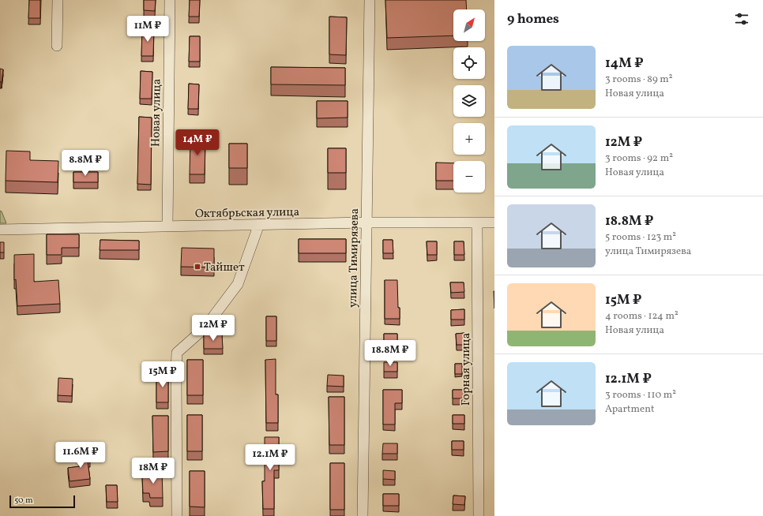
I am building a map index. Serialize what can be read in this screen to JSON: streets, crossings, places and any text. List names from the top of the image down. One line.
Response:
{"streets":{"street":["Новая улица","Октябрьская улица","улица Тимирязева","Горная улица"]},"crossings":[["Новая улица","Октябрьская улица"],["Октябрьская улица","улица Тимирязева"],["Октябрьская улица","Горная улица"]],"places":{"transit":["Тайшет"]},"scale_bar":"50 m","north":"top right","page":{"heading":"9 homes","map_buttons":["+","−"],"price":["11M ₽","14M ₽","8.8M ₽","12M ₽","18.8M ₽","15M ₽","11.6M ₽","12.1M ₽","18M ₽"],"list":[{"name":"14M ₽","note":"3 rooms · 89 m² · Новая улица"},{"name":"12M ₽","note":"3 rooms · 92 m² · Новая улица"},{"name":"18.8M ₽","note":"5 rooms · 123 m² · улица Тимирязева"},{"name":"15M ₽","note":"4 rooms · 124 m² · Новая улица"},{"name":"12.1M ₽","note":"3 rooms · 110 m² · Apartment"}],"scale":"50 m"}}
